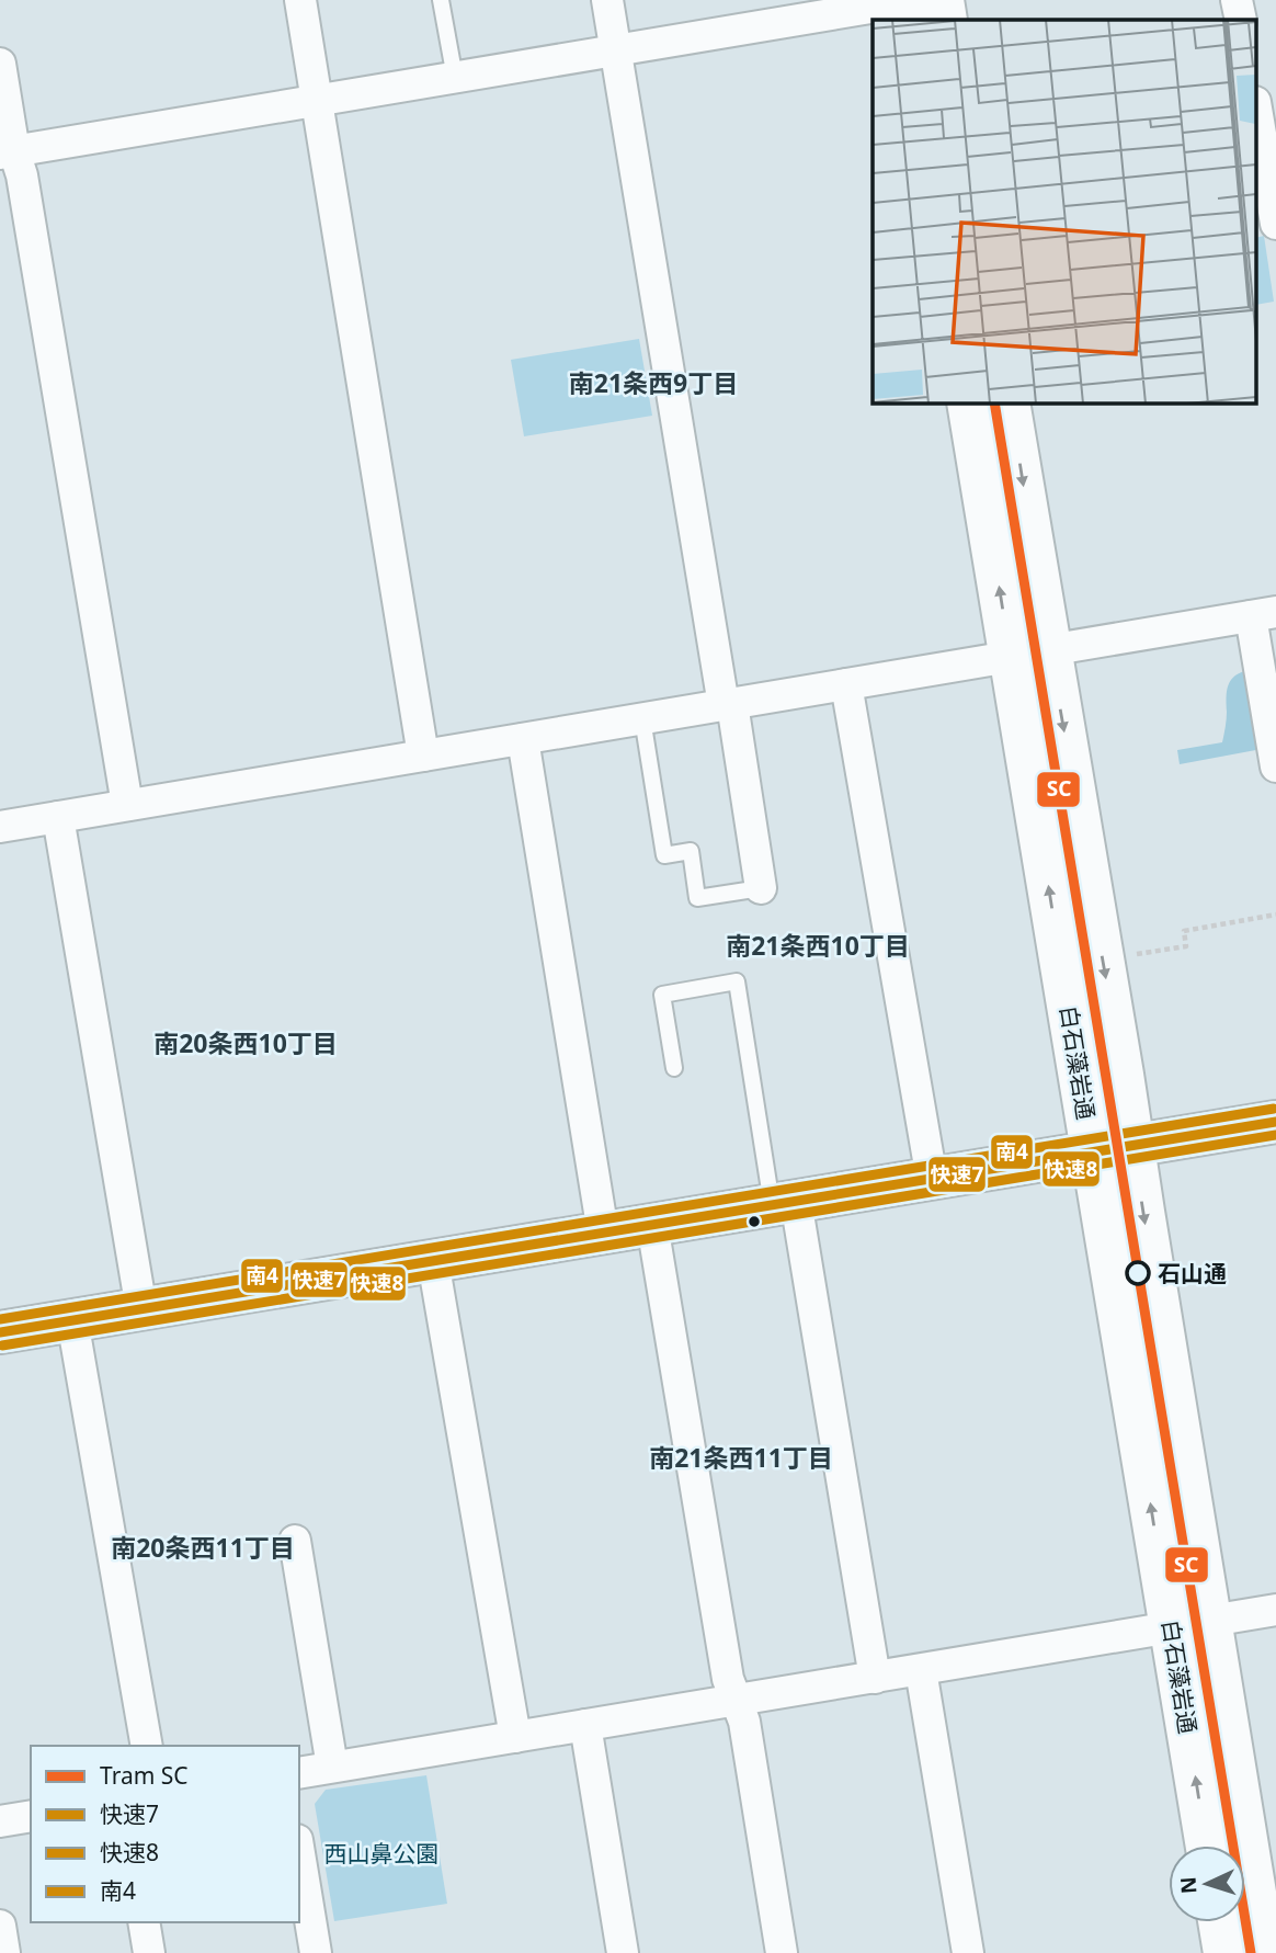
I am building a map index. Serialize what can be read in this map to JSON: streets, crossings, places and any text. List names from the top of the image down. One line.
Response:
{"streets":{"main road":["白石藻岩通"]},"districts":["南21条西9丁目","南21条西10丁目","南20条西10丁目","南21条西11丁目","南20条西11丁目"],"parks":["西山鼻公園"],"places":["石山通"],"lines":["tram line SC","transit line 南4","transit line 快速7","transit line 快速8"],"legend":["Tram SC","快速7","快速8","南4"],"north":"left"}
